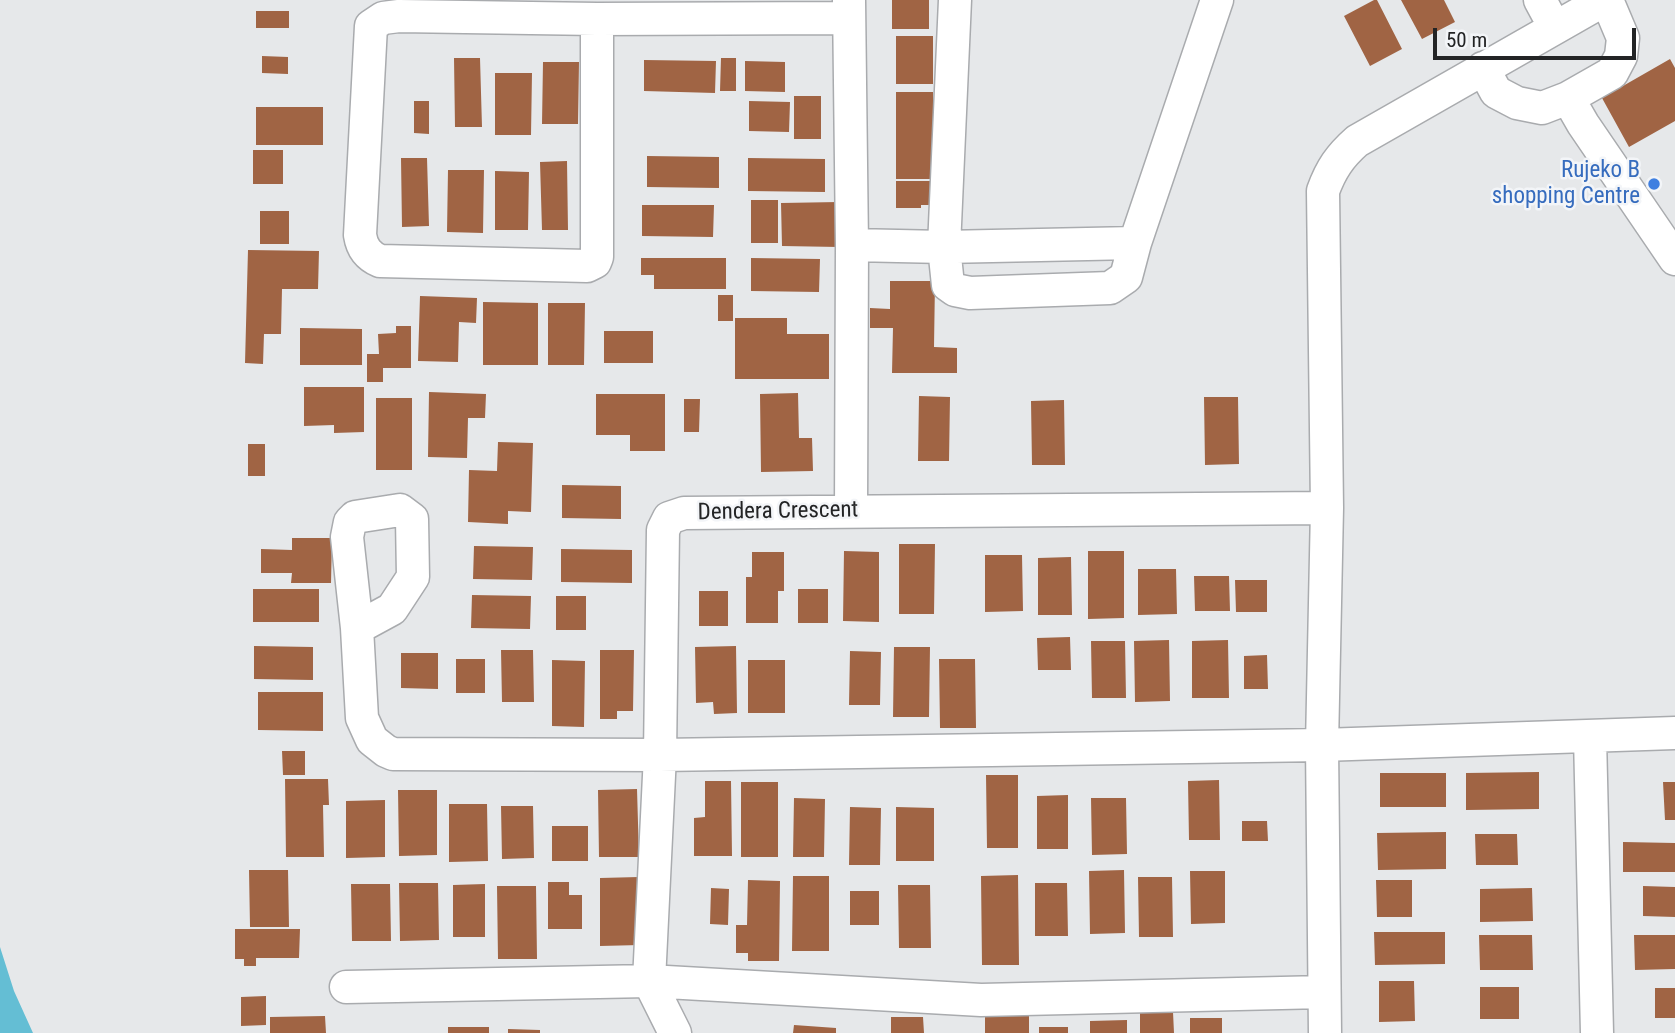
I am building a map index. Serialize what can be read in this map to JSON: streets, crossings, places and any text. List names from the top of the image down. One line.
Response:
{"streets":{"street":["Dendera Crescent"]},"places":["Rujeko B shopping Centre"],"scale_bar":"50 m"}
